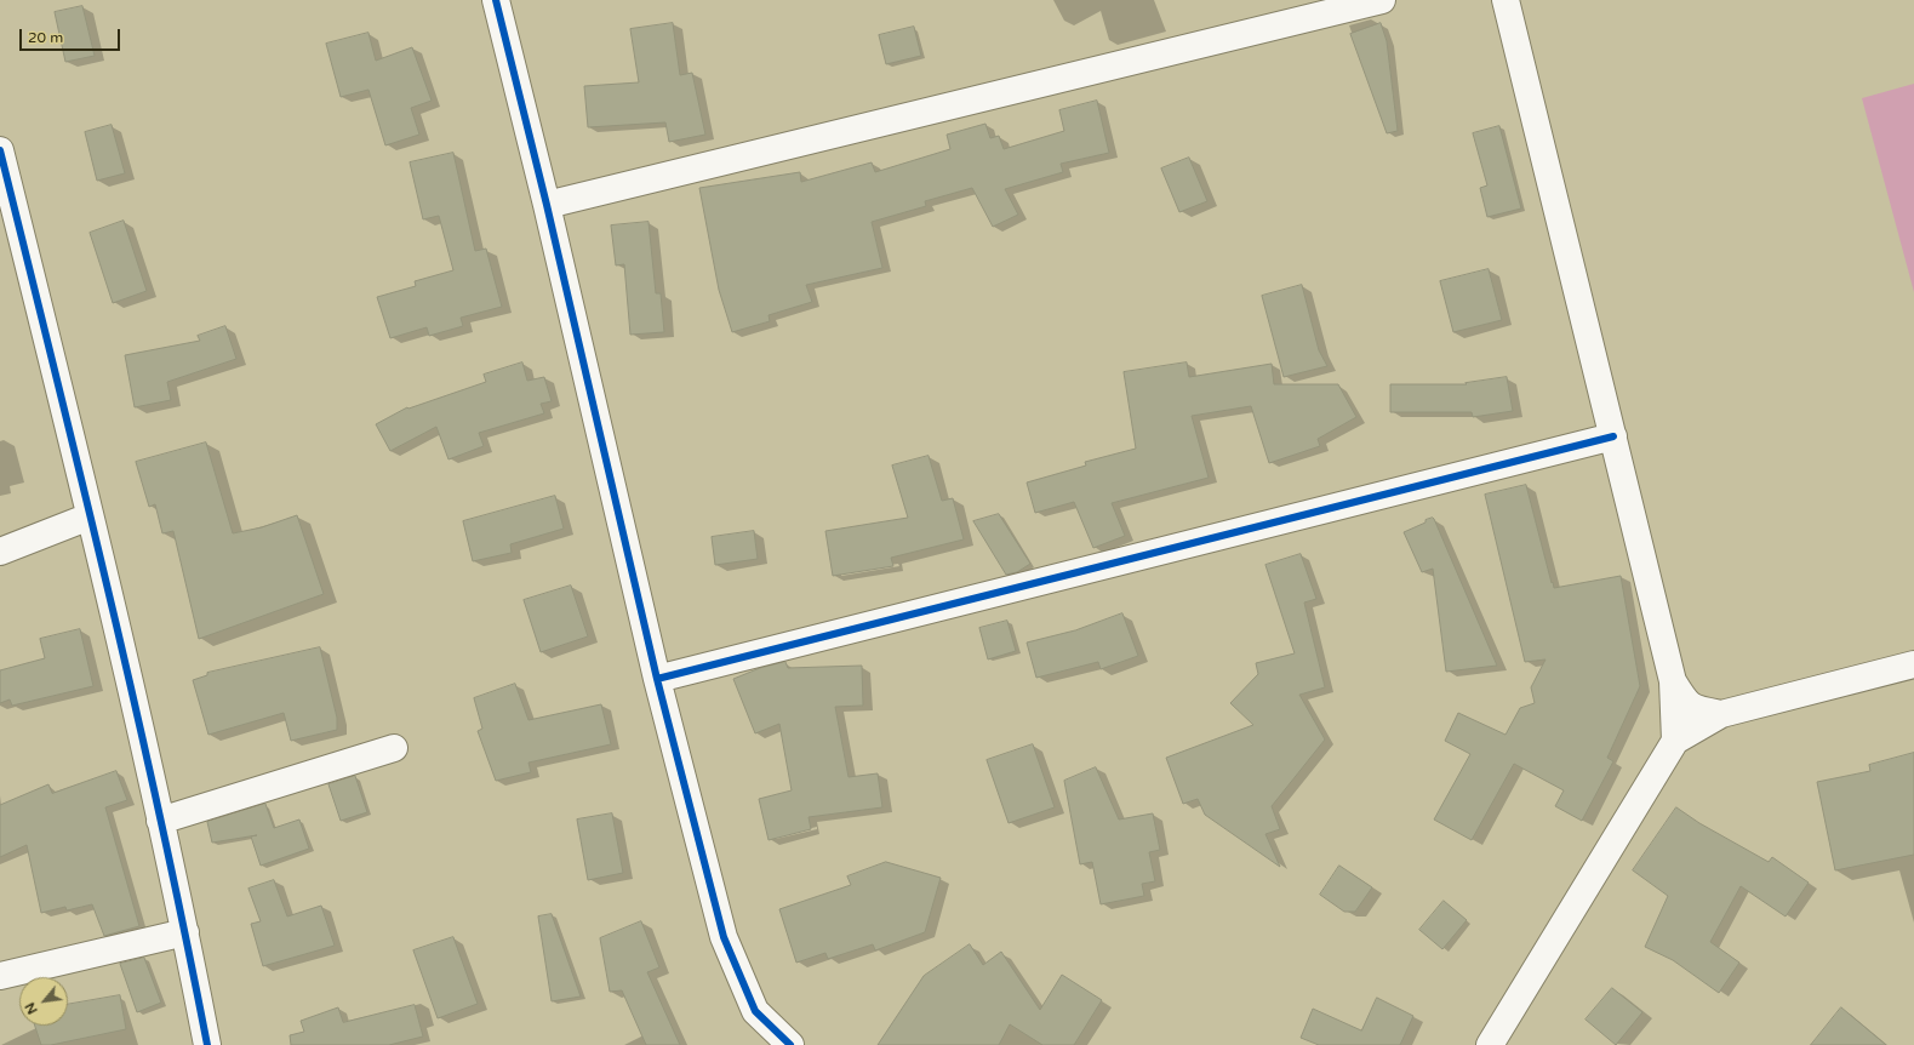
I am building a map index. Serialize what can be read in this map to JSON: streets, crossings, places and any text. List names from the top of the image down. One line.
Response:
{"scale_bar":"20 m","north":"bottom left"}
